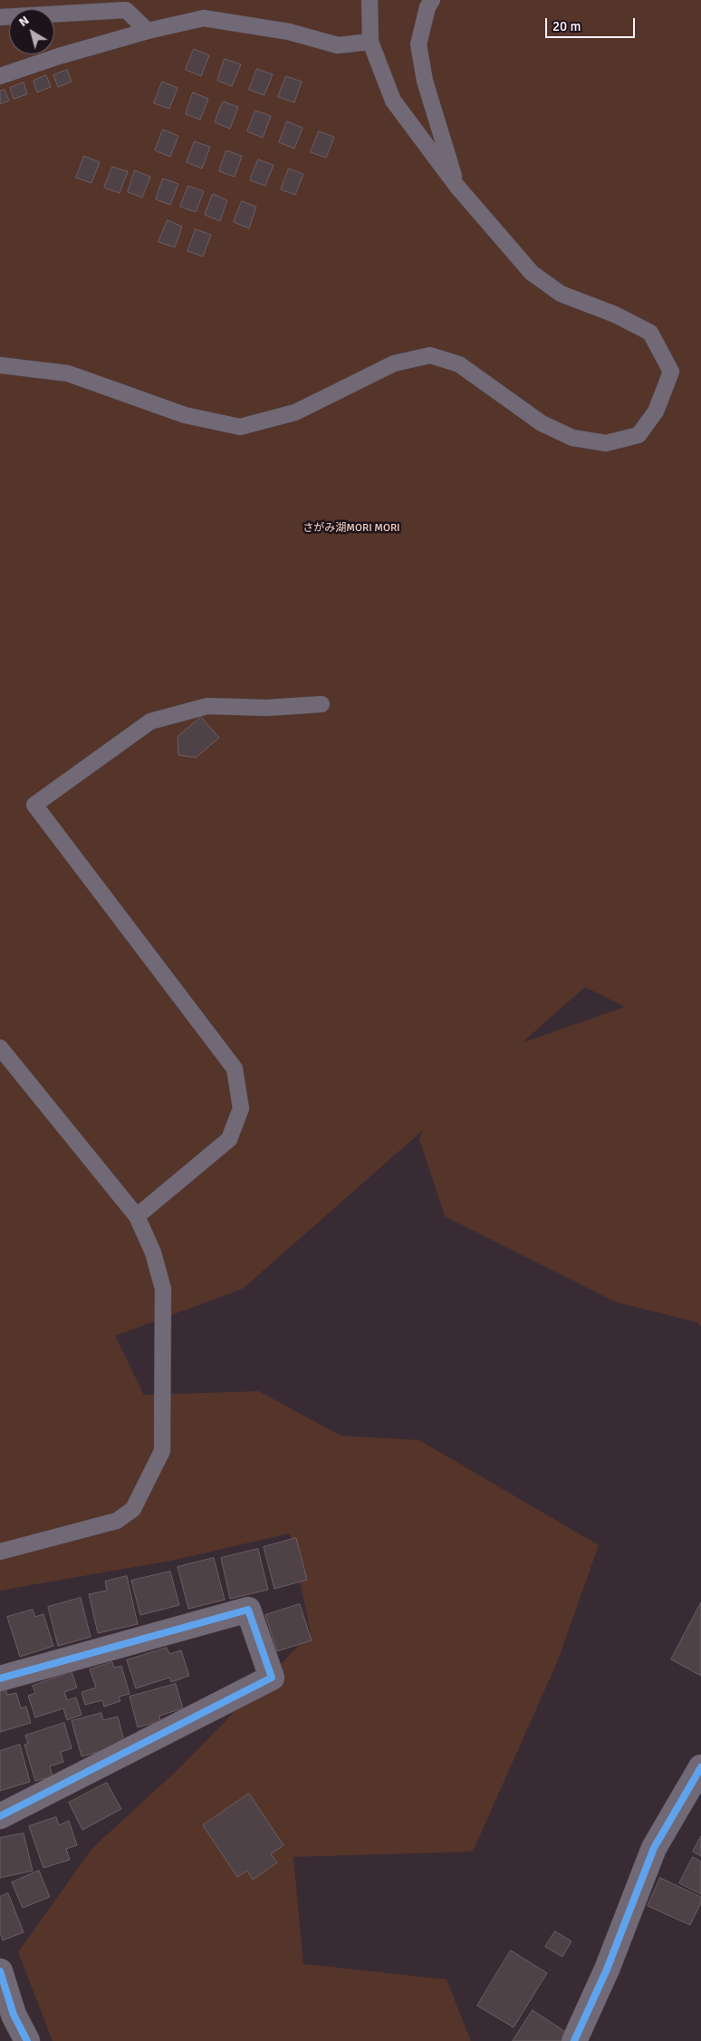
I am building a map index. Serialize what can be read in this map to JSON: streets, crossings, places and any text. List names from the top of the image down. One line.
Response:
{"parks":["さがみ湖MORI MORI"],"scale_bar":"20 m","north":"top left"}
